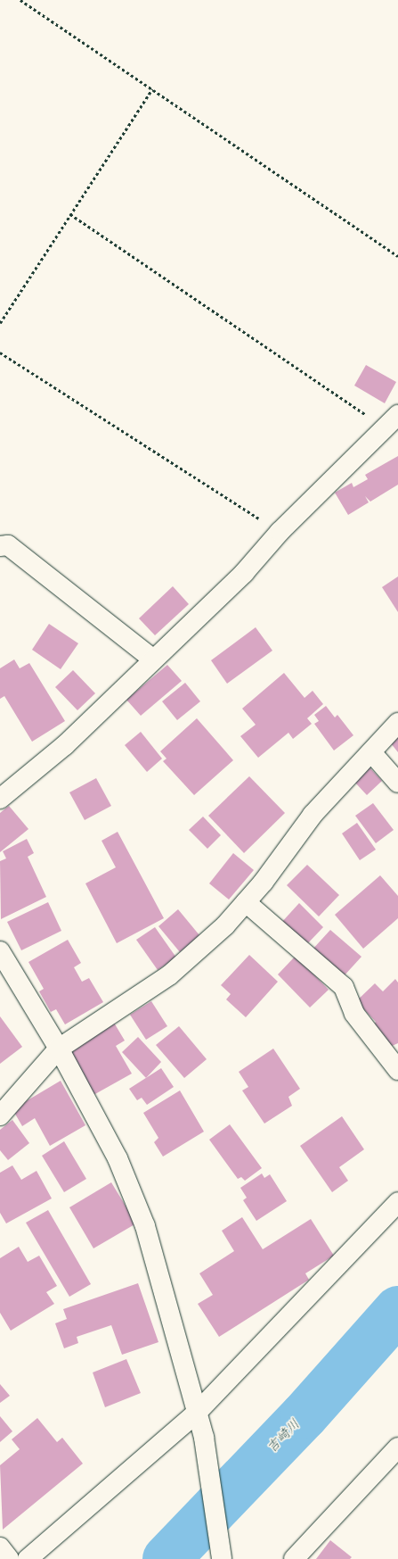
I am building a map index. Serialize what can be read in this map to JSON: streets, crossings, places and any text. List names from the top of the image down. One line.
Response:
{"water":["吉崎川"]}
